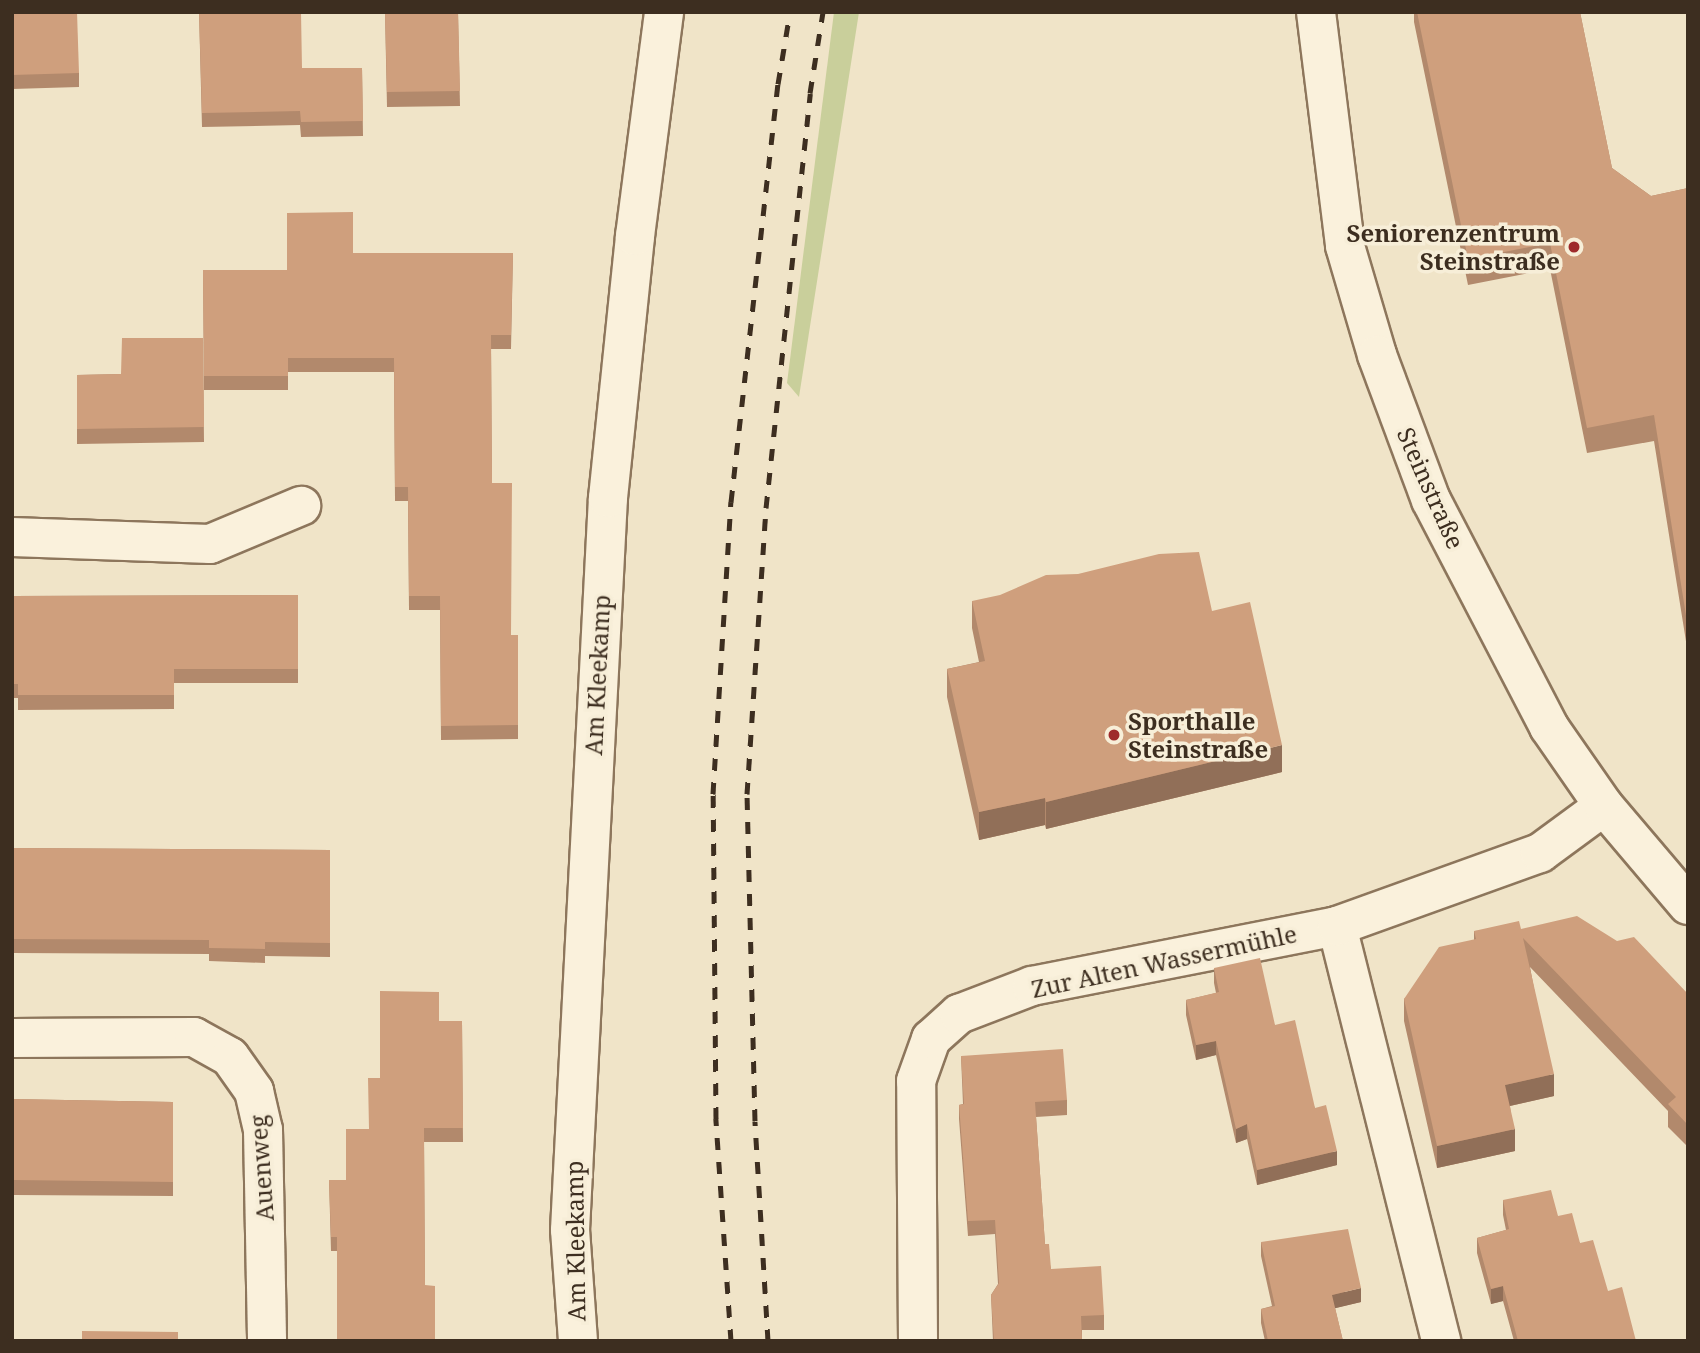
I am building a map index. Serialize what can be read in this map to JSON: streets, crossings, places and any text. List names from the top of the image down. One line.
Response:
{"streets":{"street":["Steinstraße","Am Kleekamp","Zur Alten Wassermühle","Auenweg"]},"crossings":[["Steinstraße","Zur Alten Wassermühle"]],"places":["Seniorenzentrum Steinstraße","Sporthalle Steinstraße"]}
